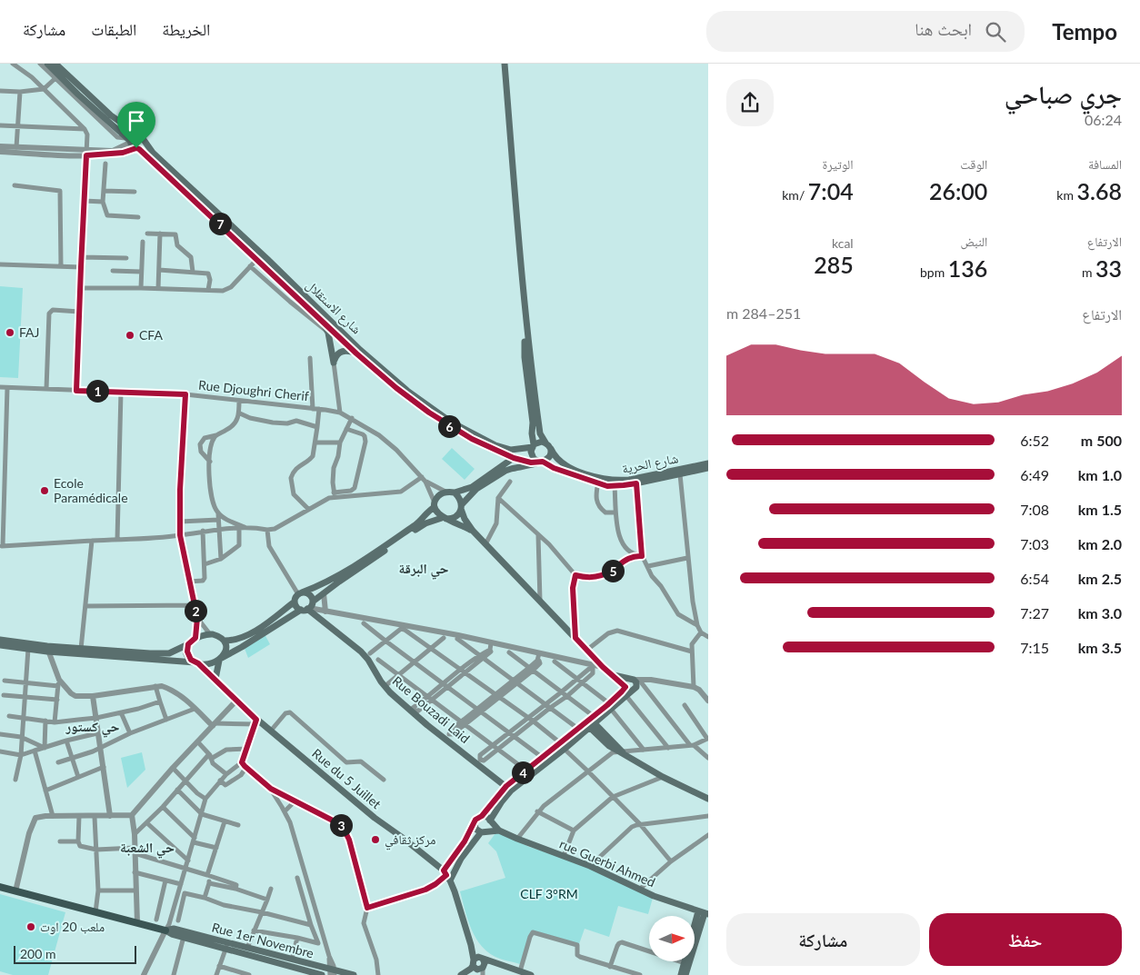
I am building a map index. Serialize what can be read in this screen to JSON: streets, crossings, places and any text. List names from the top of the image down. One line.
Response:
{"streets":{"main road":["شارع الاستقلال","شارع الحرية","Rue Bouzadi Laid","Rue du 5 Juillet","rue Guerbi Ahmed","Rue 1er Novembre"],"street":["Rue Djoughri Cherif"]},"crossings":[["شارع الاستقلال","شارع الحرية"]],"districts":["حي البرقة","حي كستور","حي الشعبة"],"parks":["CLF 3°RM"],"places":["FAJ","CFA","Ecole Paramédicale","مركز ثقافي","ملعب 20 اوت"],"scale_bar":"200 m","north":"right","page":{"header":"Tempo","search":"ابحث هنا","nav":["الخريطة","الطبقات","مشاركة"],"heading":["جري صباحي","06:24"],"stats":[["المسافة","3.68 km"],["الوقت","26:00"],["الوتيرة","7:04 /km"],["الارتفاع","33 m"],["النبض","136 bpm"],["kcal","285"]],"pins":["7","1","6","5","2","4","3"],"chart":["الارتفاع","251–284 m"],"list":[{"name":"500 m","note":"6:52"},{"name":"1.0 km","note":"6:49"},{"name":"1.5 km","note":"7:08"},{"name":"2.0 km","note":"7:03"},{"name":"2.5 km","note":"6:54"},{"name":"3.0 km","note":"7:27"},{"name":"3.5 km","note":"7:15"}],"buttons":["حفظ","مشاركة"],"scale":"200 m"}}
